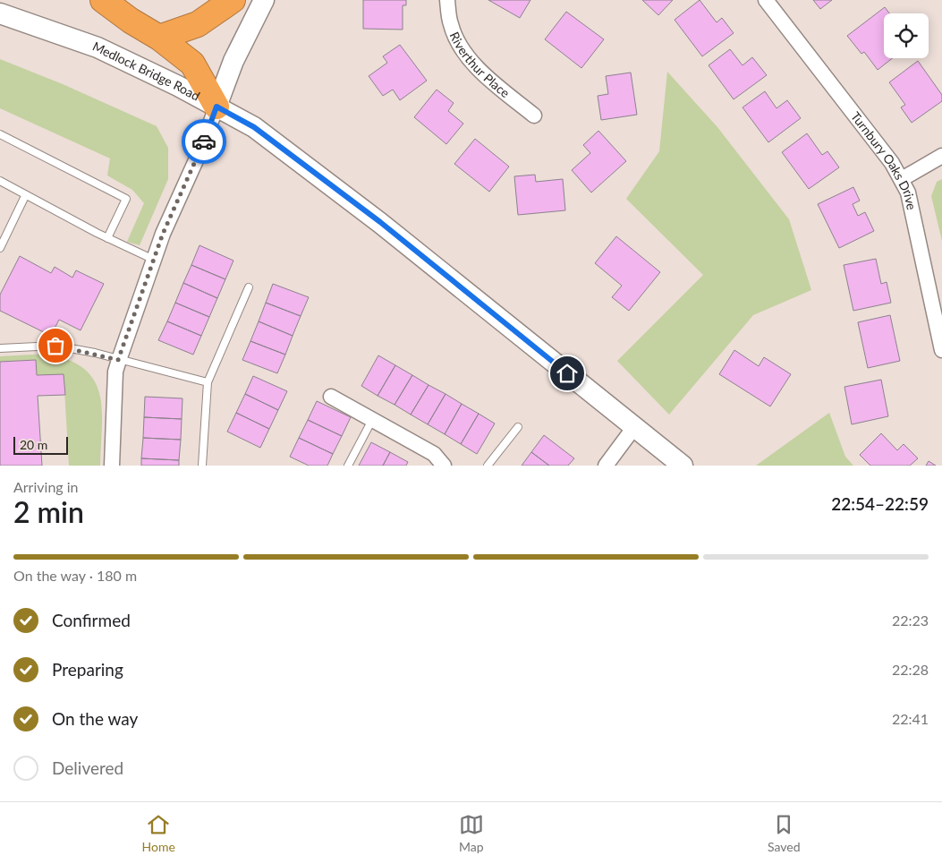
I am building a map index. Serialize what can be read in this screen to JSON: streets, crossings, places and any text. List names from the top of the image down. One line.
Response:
{"streets":{"main road":["Medlock Bridge Road"],"street":["Riverthur Place","Turnbury Oaks Drive"]},"scale_bar":"20 m","page":{"scale":"20 m","heading":["2 min","Arriving in","22:54–22:59"],"bar":"On the way · 180 m","list":[["Confirmed","22:23"],["Preparing","22:28"],["On the way","22:41"],"Delivered"],"tabs":["Home","Map","Saved"]}}
